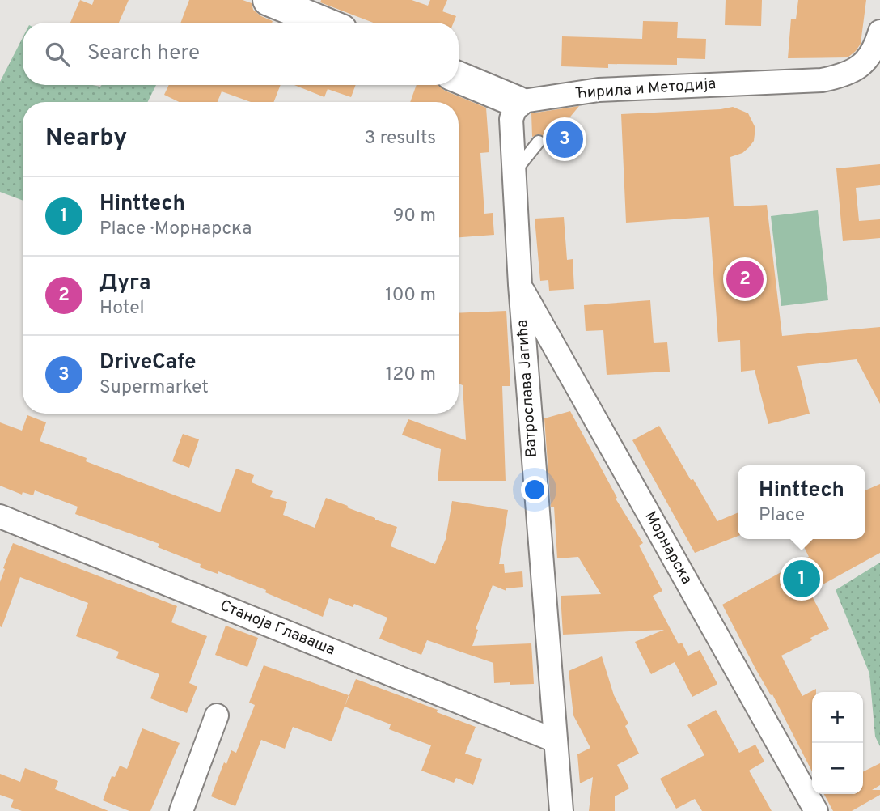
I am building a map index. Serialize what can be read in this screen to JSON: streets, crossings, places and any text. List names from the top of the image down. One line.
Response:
{"streets":{"street":["Ћирила и Методија","Ватрослава Јагића","Морнарска","Станоја Главаша"]},"crossings":[["Ћирила и Методија","Ватрослава Јагића"],["Ватрослава Јагића","Морнарска"],["Ватрослава Јагића","Станоја Главаша"]],"page":{"search":"Search here","heading":["Nearby","3 results"],"pins":["3","2","1"],"list":[{"mark":"1","name":"Hinttech","note":"Place · Морнарска","value":"90 m"},{"mark":"2","name":"Дуга","note":"Hotel","value":"100 m"},{"mark":"3","name":"DriveCafe","note":"Supermarket","value":"120 m"}],"popup":["Hinttech","Place"],"map_buttons":["+","−"]}}
